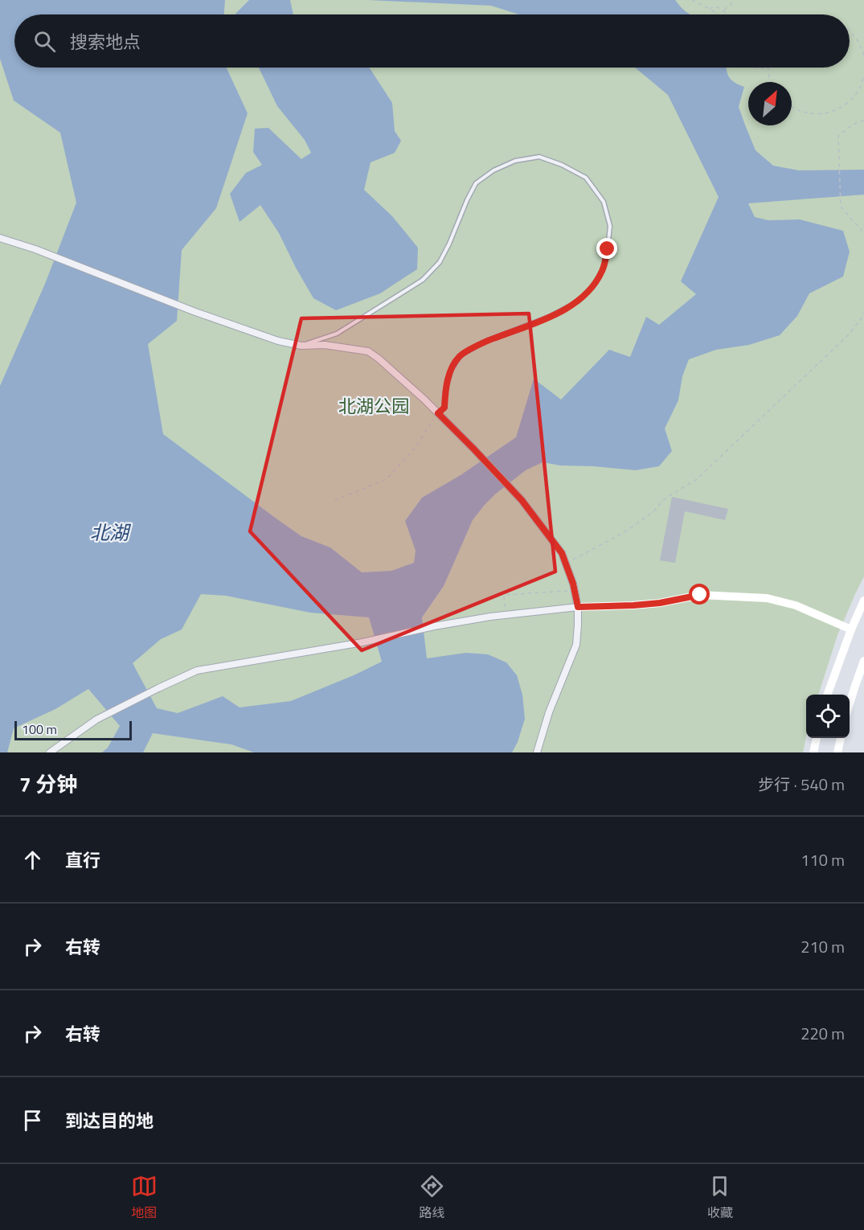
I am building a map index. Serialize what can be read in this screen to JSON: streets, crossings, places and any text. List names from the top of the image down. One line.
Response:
{"water":["北湖"],"parks":["北湖公园"],"scale_bar":"100 m","north":"top right","page":{"search":"搜索地点","scale":"100 m","heading":["7 分钟","步行 · 540 m"],"list":[["直行","110 m"],["右转","210 m"],["右转","220 m"],"到达目的地"],"nav":["地图","路线","收藏"]}}
